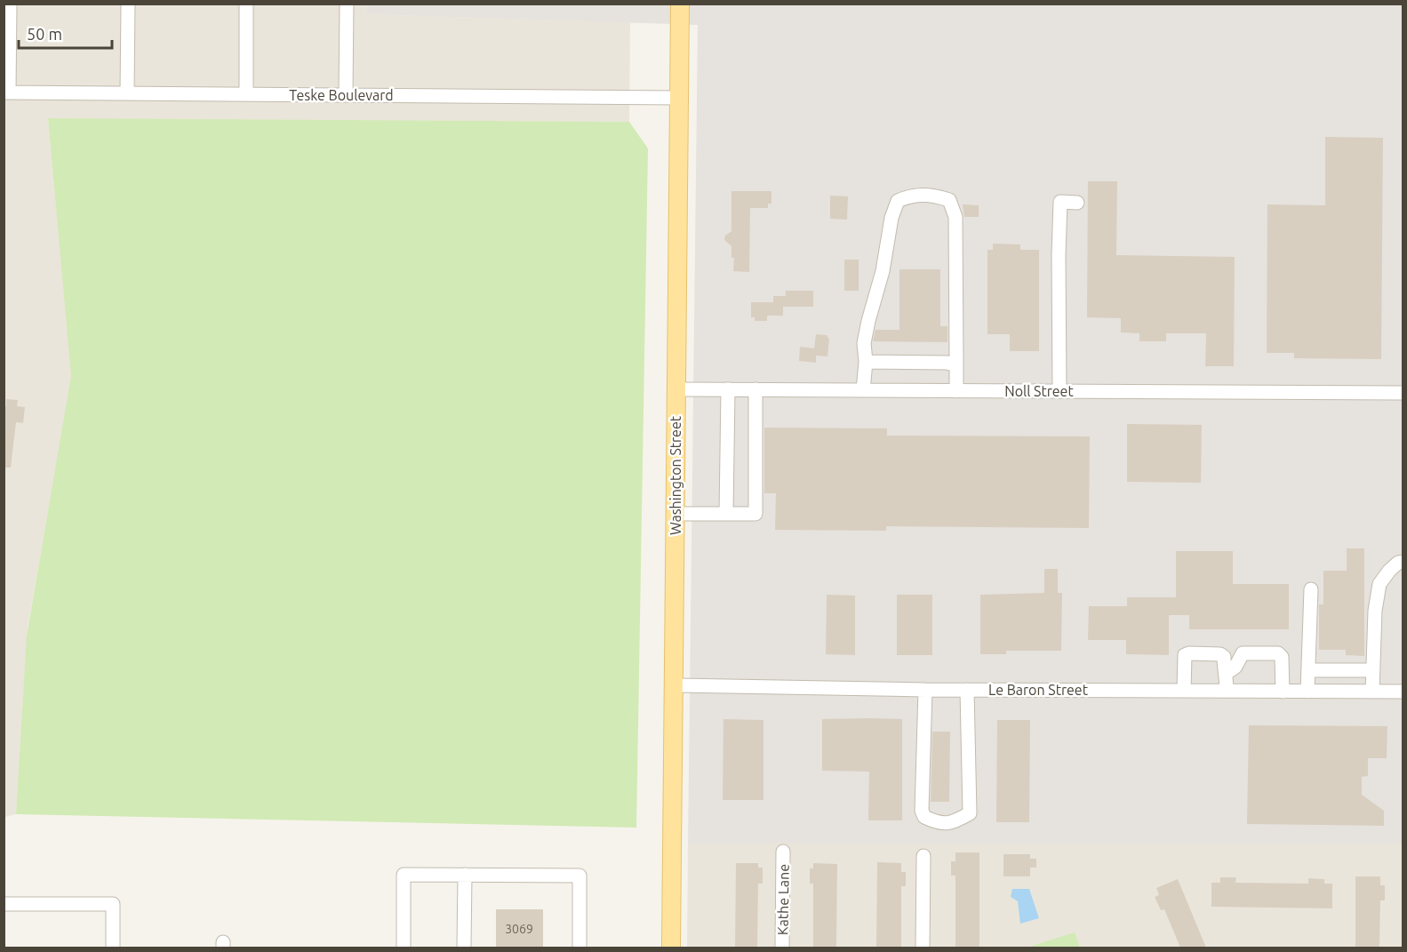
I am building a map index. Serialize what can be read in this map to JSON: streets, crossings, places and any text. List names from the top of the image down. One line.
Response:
{"streets":{"main road":["Washington Street"],"street":["Teske Boulevard","Noll Street","Le Baron Street","Kathe Lane"]},"crossings":[["Teske Boulevard","Washington Street"],["Noll Street","Washington Street"],["Washington Street","Le Baron Street"]],"house_numbers":["3069"],"scale_bar":"50 m"}
